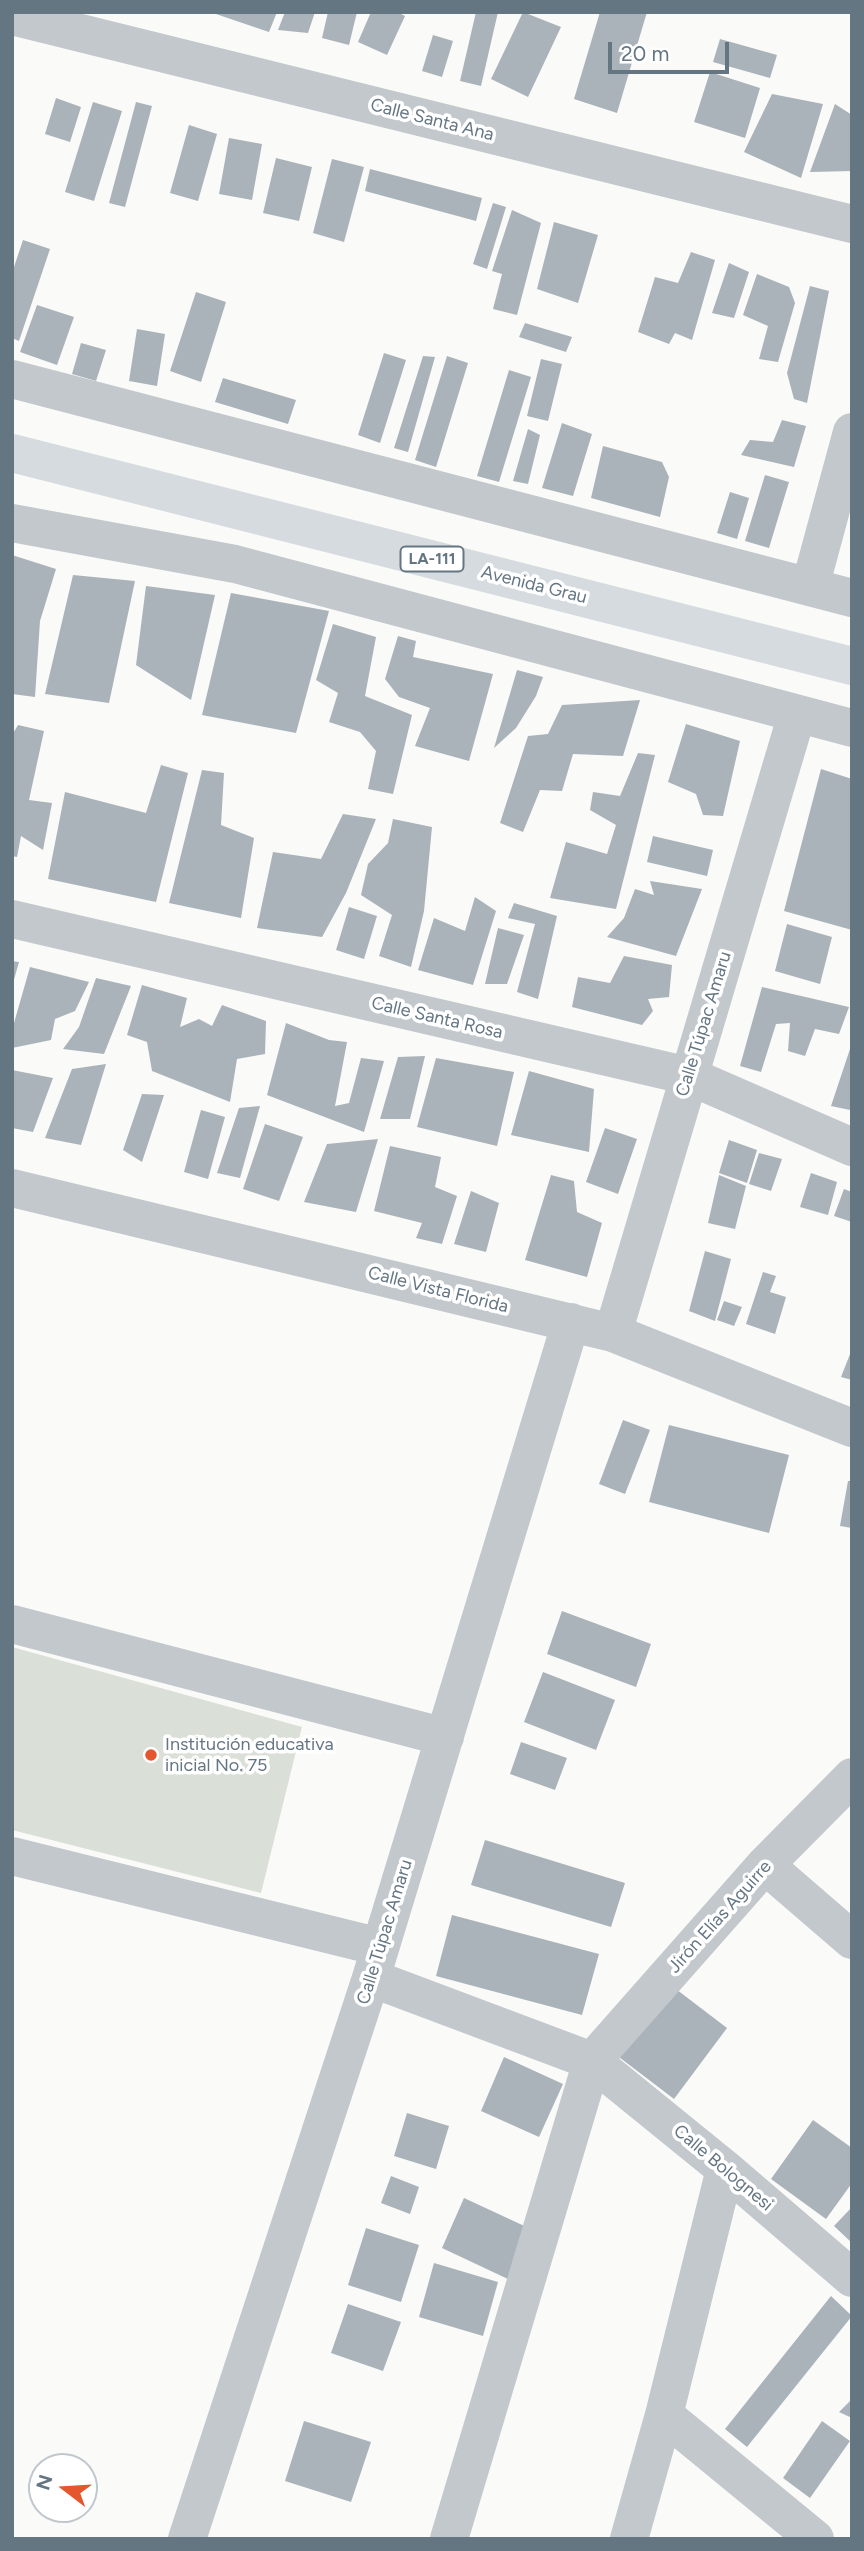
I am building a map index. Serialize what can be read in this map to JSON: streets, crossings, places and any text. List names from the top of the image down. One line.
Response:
{"streets":{"main road":["LA-111","Avenida Grau"],"street":["Calle Santa Ana","Calle Santa Rosa","Calle Túpac Amaru","Calle Vista Florida","Jirón Elías Aguirre","Calle Bolognesi"]},"crossings":[["Calle Santa Rosa","Calle Túpac Amaru"],["Calle Túpac Amaru","Calle Vista Florida"],["Calle Túpac Amaru","Calle Bolognesi"],["Jirón Elías Aguirre","Calle Bolognesi"]],"places":["Institución educativa inicial No. 75"],"scale_bar":"20 m","north":"left"}
